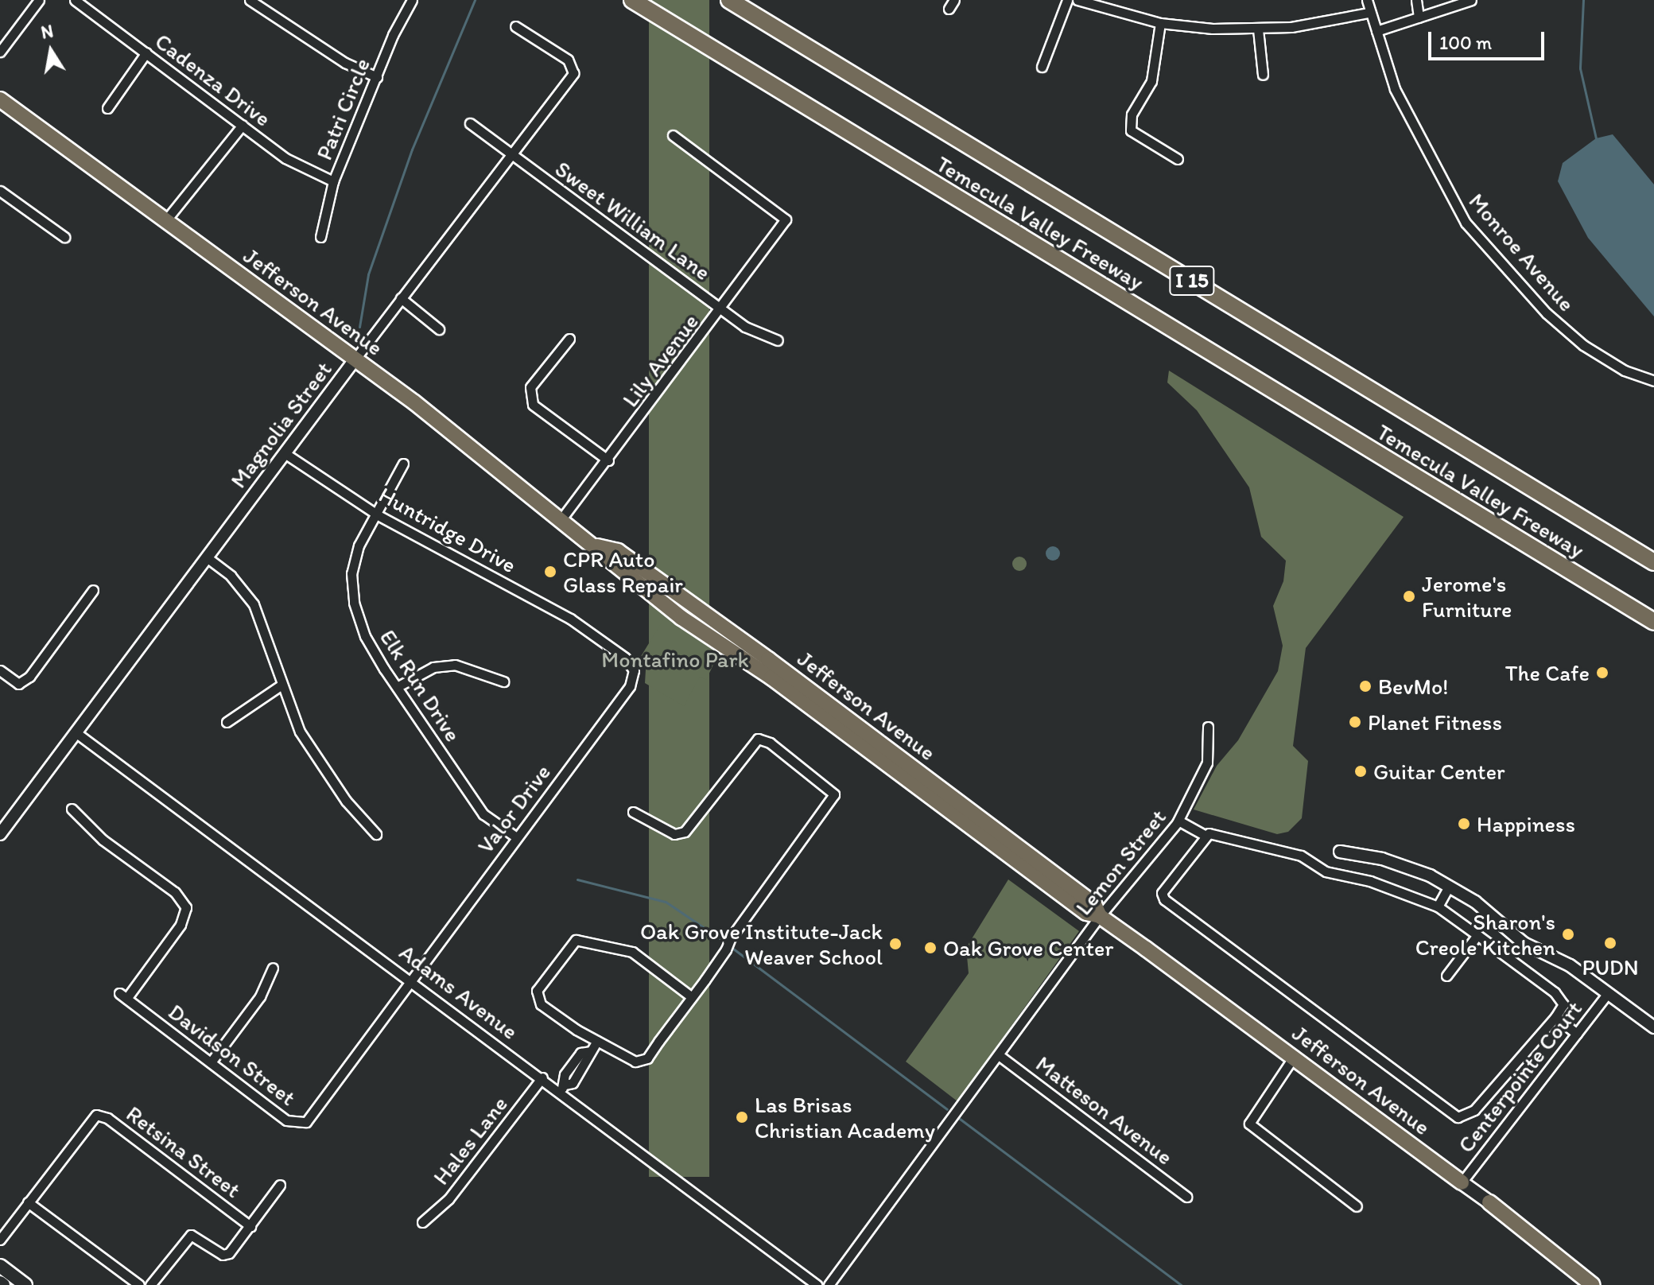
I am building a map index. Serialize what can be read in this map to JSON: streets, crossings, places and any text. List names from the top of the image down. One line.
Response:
{"streets":{"highway":["Temecula Valley Freeway","I 15"],"main road":["Jefferson Avenue"],"street":["Cadenza Drive","Patri Circle","Sweet William Lane","Monroe Avenue","Lily Avenue","Magnolia Street","Huntridge Drive","Elk Run Drive","Valor Drive","Lemon Street","Adams Avenue","Davidson Street","Centerpointe Court","Matteson Avenue","Hales Lane","Retsina Street"]},"crossings":[["Cadenza Drive","Patri Circle"],["Sweet William Lane","Lily Avenue"],["Sweet William Lane","Magnolia Street"],["Jefferson Avenue","Lily Avenue"],["Jefferson Avenue","Magnolia Street"],["Jefferson Avenue","Lemon Street"],["Jefferson Avenue","Centerpointe Court"],["Magnolia Street","Huntridge Drive"],["Magnolia Street","Adams Avenue"],["Huntridge Drive","Elk Run Drive"],["Huntridge Drive","Valor Drive"],["Elk Run Drive","Valor Drive"],["Valor Drive","Adams Avenue"],["Valor Drive","Davidson Street"],["Lemon Street","Matteson Avenue"],["Adams Avenue","Davidson Street"],["Adams Avenue","Hales Lane"]],"parks":["Montafino Park"],"places":["CPR Auto Glass Repair","Jerome's Furniture","The Cafe","BevMo!","Planet Fitness","Guitar Center","Happiness","Sharon's Creole Kitchen","PUDN","Oak Grove Institute-Jack Weaver School","Oak Grove Center","Las Brisas Christian Academy"],"scale_bar":"100 m","north":"top"}
